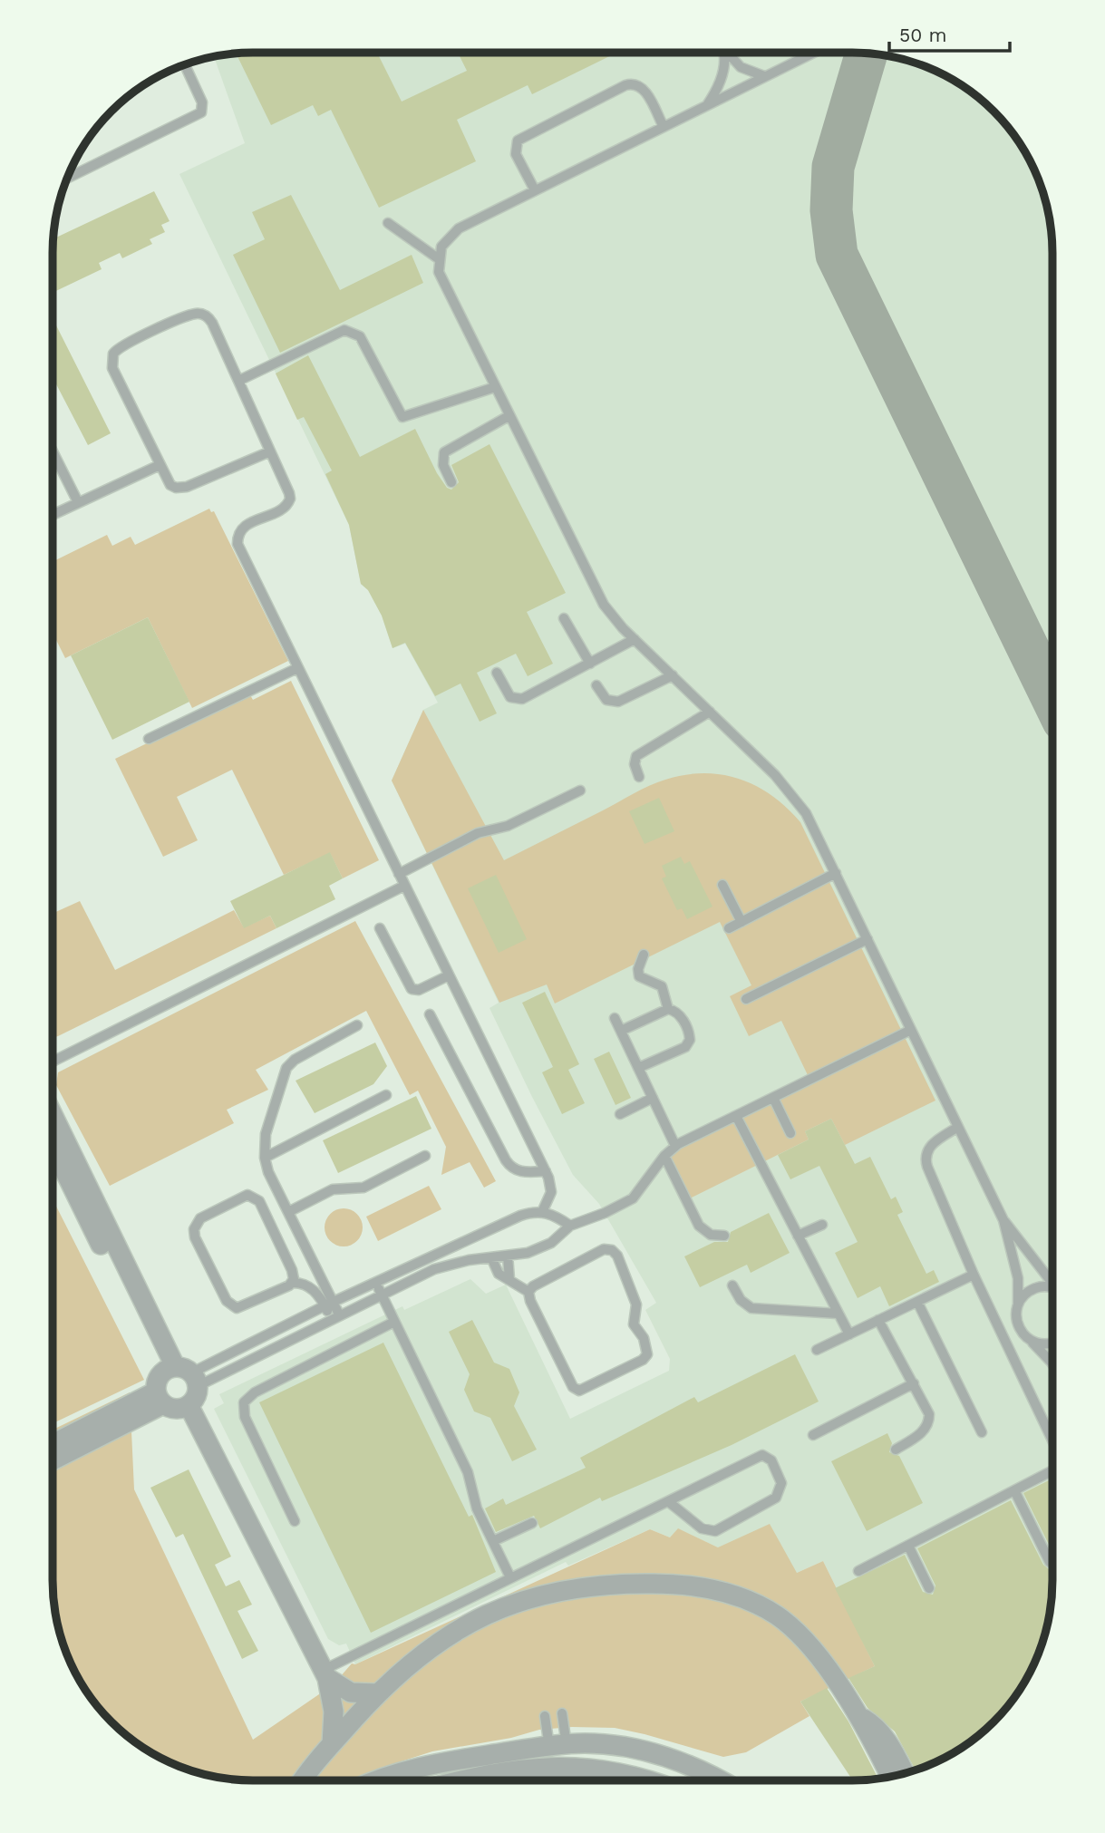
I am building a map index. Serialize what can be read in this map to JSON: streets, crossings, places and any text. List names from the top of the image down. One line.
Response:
{"scale_bar":"50 m"}
